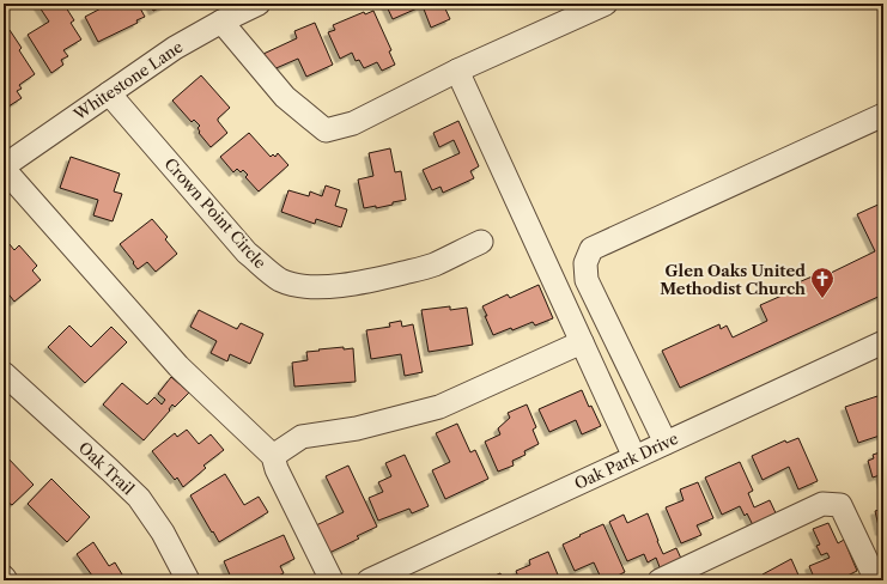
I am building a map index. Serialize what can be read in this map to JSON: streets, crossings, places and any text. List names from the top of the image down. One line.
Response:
{"streets":{"street":["Whitestone Lane","Crown Point Circle","Oak Park Drive","Oak Trail"]},"crossings":[["Whitestone Lane","Crown Point Circle"]],"places":{"church":["Glen Oaks United Methodist Church"]}}
